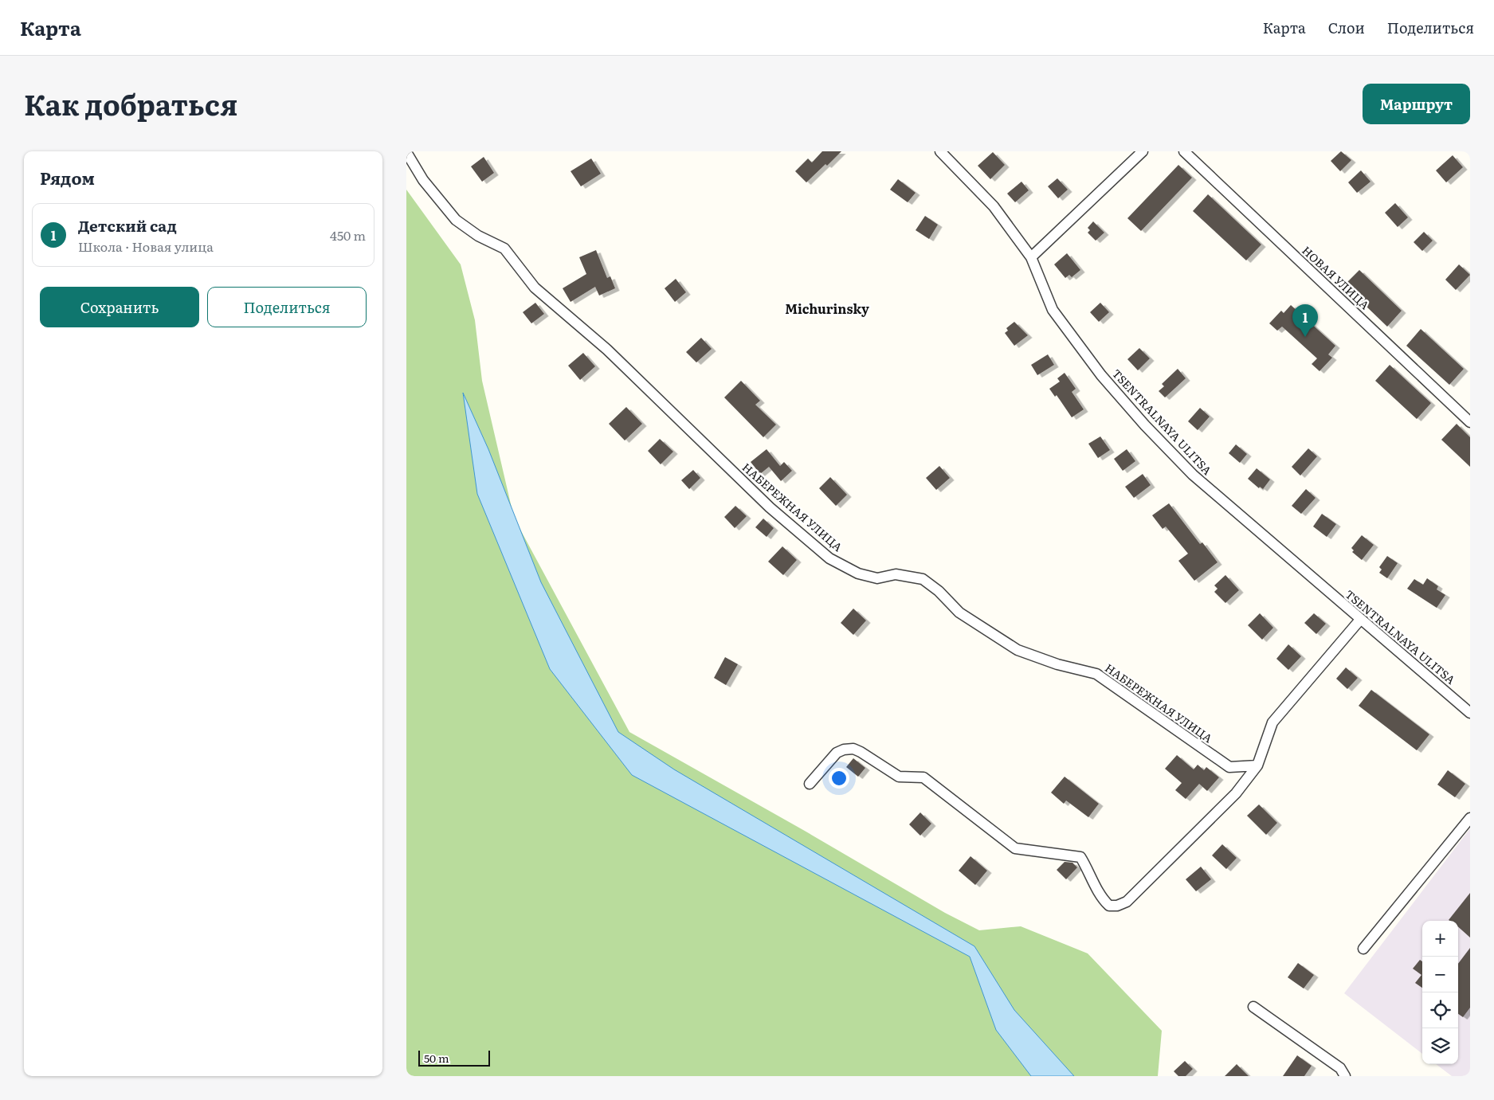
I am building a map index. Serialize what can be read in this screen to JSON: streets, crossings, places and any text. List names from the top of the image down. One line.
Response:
{"streets":{"street":["НОВАЯ УЛИЦА","TSENTRALNAYA ULITSA","НАБЕРЕЖНАЯ УЛИЦА"]},"districts":["Michurinsky"],"scale_bar":"50 m","page":{"header":"Карта","nav":["Карта","Слои","Поделиться"],"title":"Как добраться","buttons":["Маршрут",["Сохранить","Поделиться"]],"heading":"Рядом","list":[{"mark":"1","name":"Детский сад","note":"Школа · Новая улица","value":"450 m"}],"pins":"1","map_buttons":["+","−"],"scale":"50 m"}}
